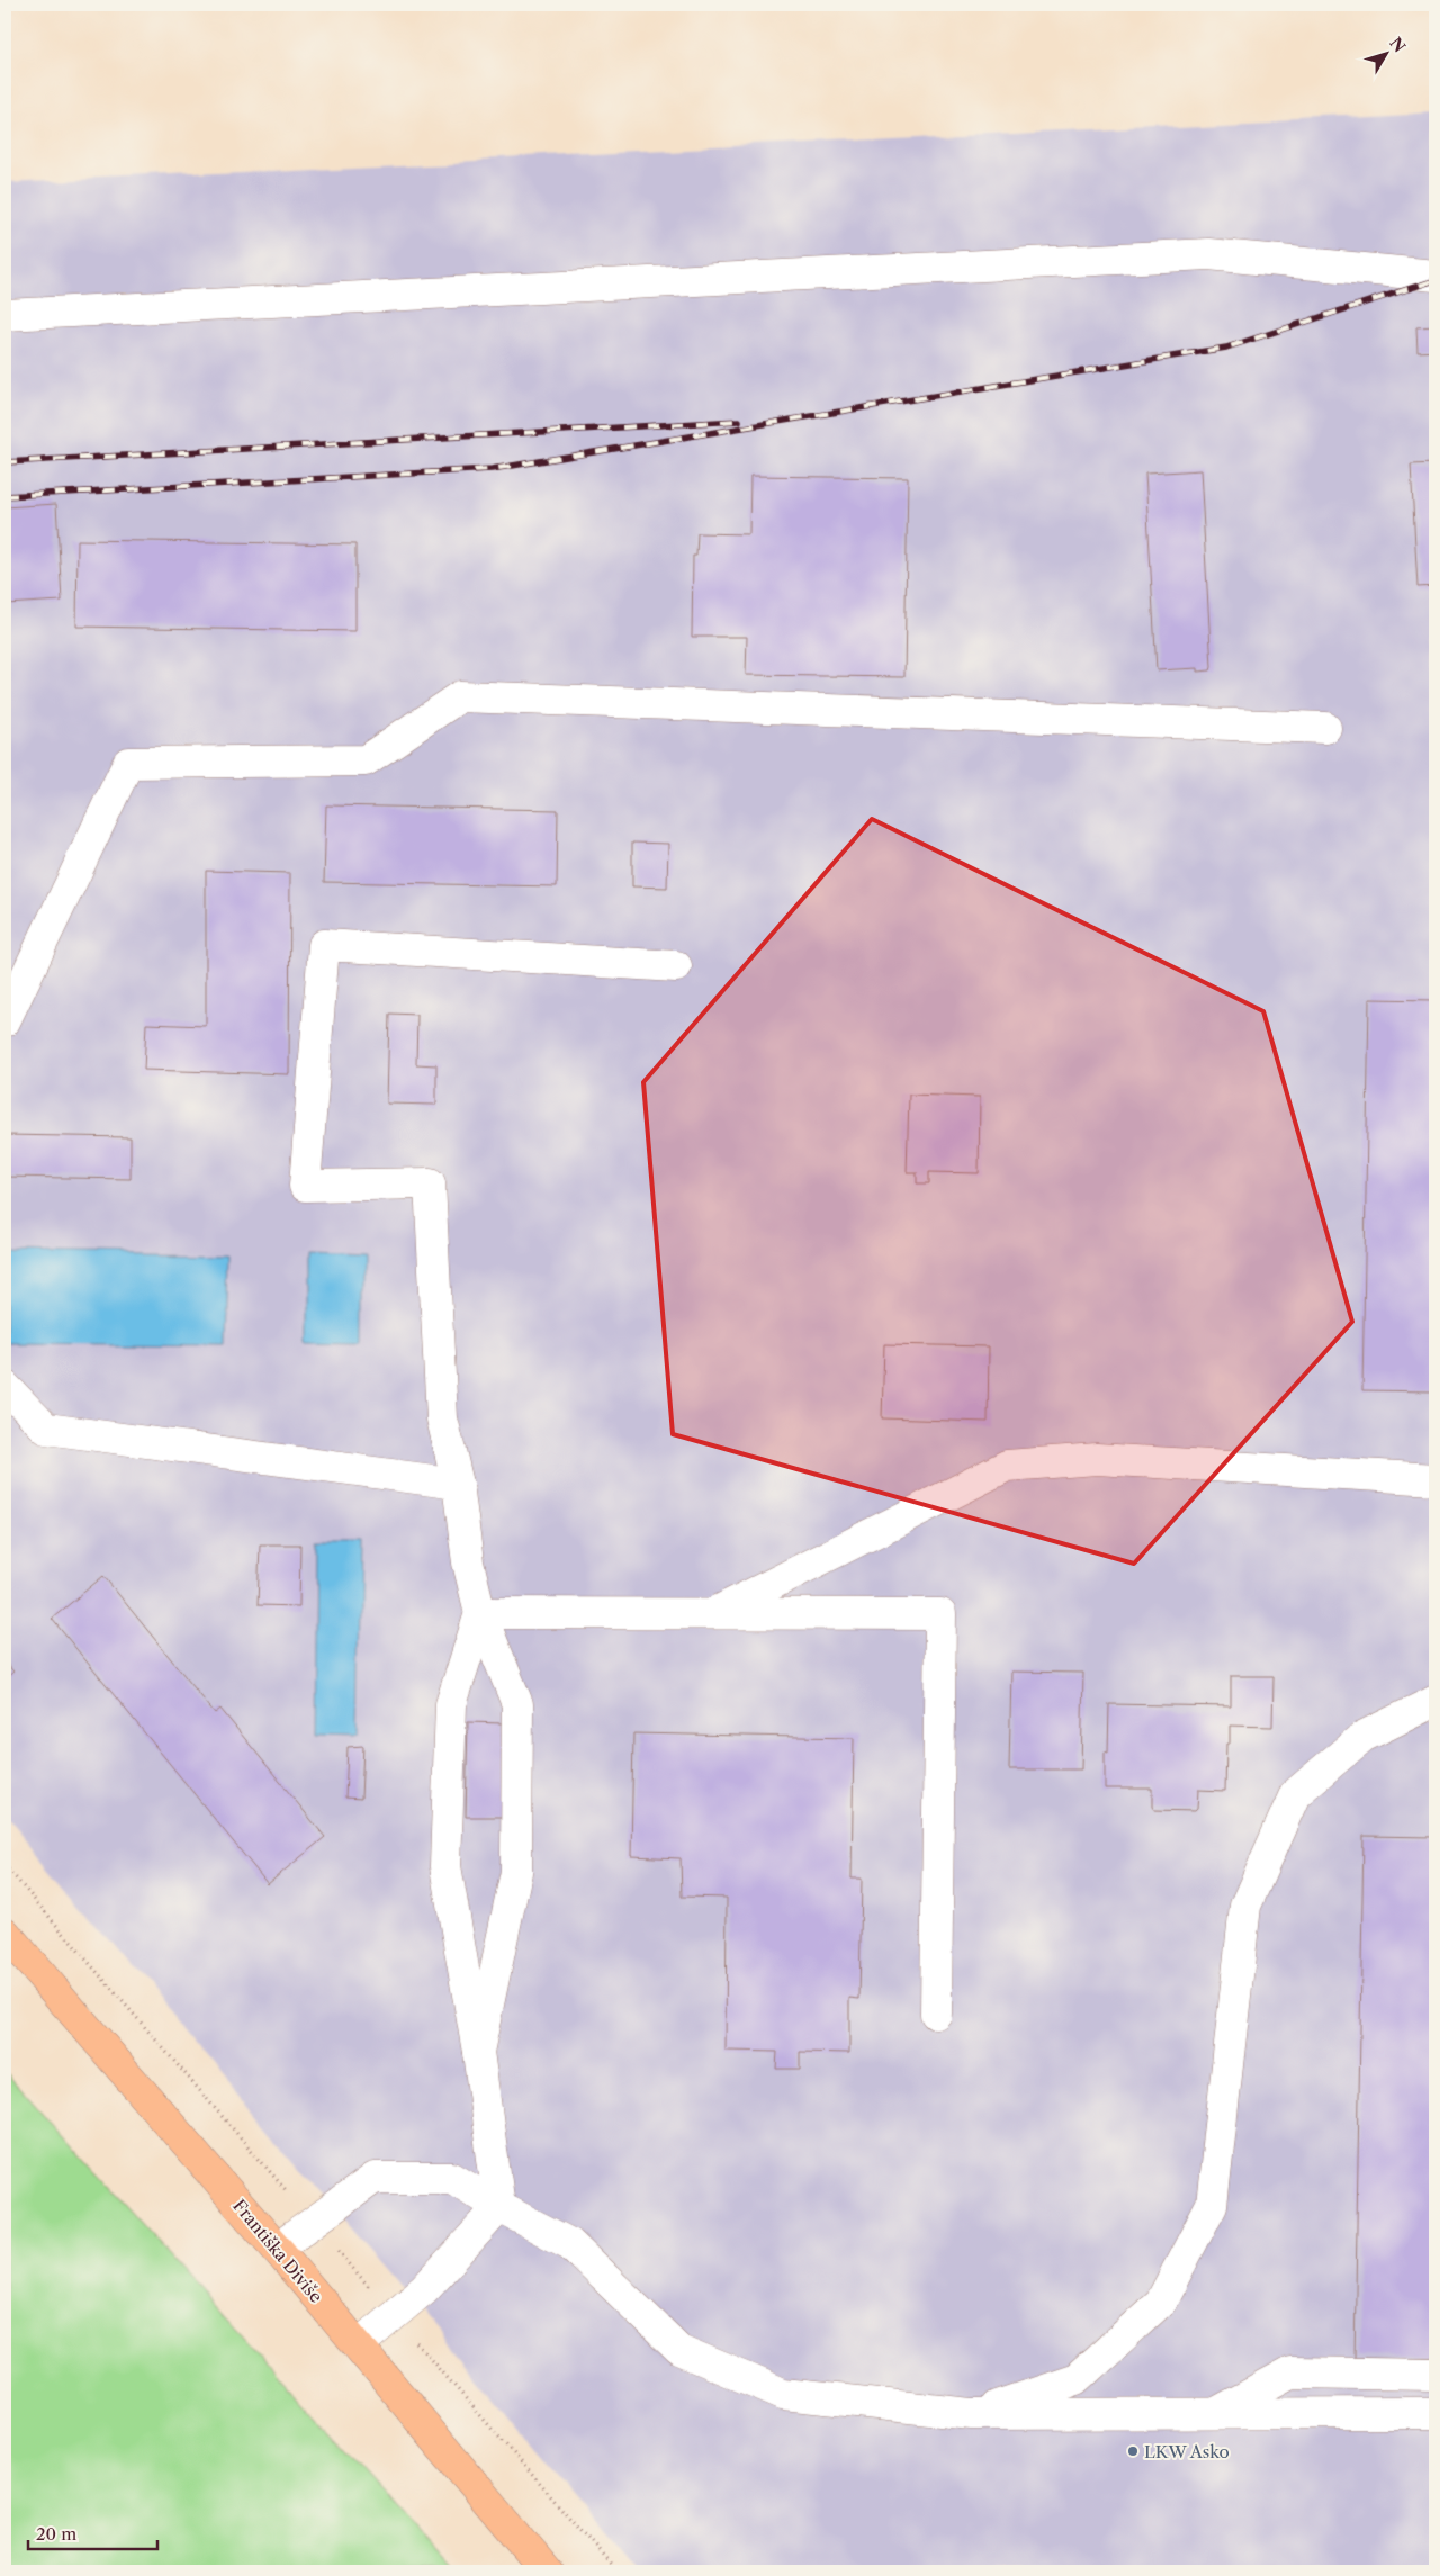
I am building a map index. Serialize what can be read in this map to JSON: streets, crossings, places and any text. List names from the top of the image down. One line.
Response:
{"streets":{"main road":["Františka Diviše"]},"places":["LKW Asko"],"scale_bar":"20 m","north":"top right"}
